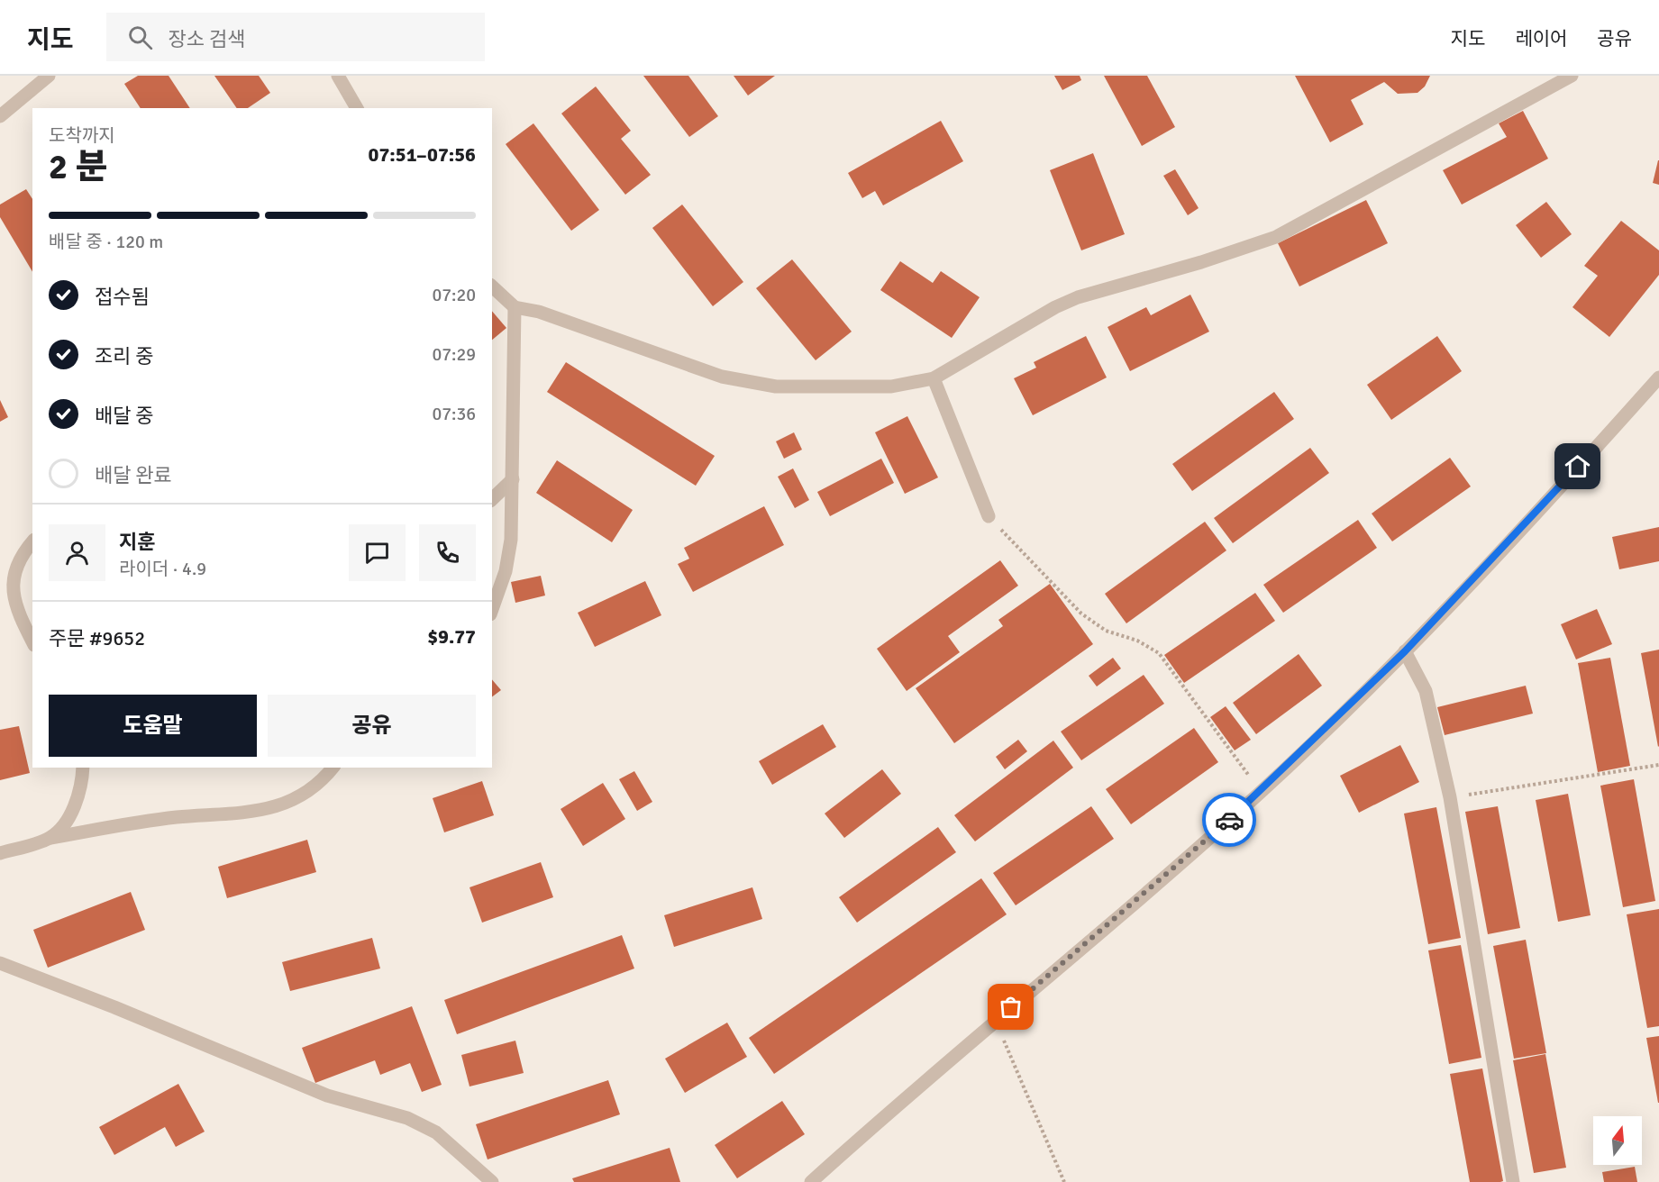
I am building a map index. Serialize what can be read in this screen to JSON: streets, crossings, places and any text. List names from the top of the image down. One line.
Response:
{"north":"top","page":{"header":"지도","search":"장소 검색","nav":["지도","레이어","공유"],"heading":["2 분","도착까지","07:51–07:56"],"panel":["지훈","라이더 · 4.9","주문 #9652","$9.77"],"bar":"배달 중 · 120 m","list":[["접수됨","07:20"],["조리 중","07:29"],["배달 중","07:36"],"배달 완료"],"buttons":["도움말","공유"]}}
